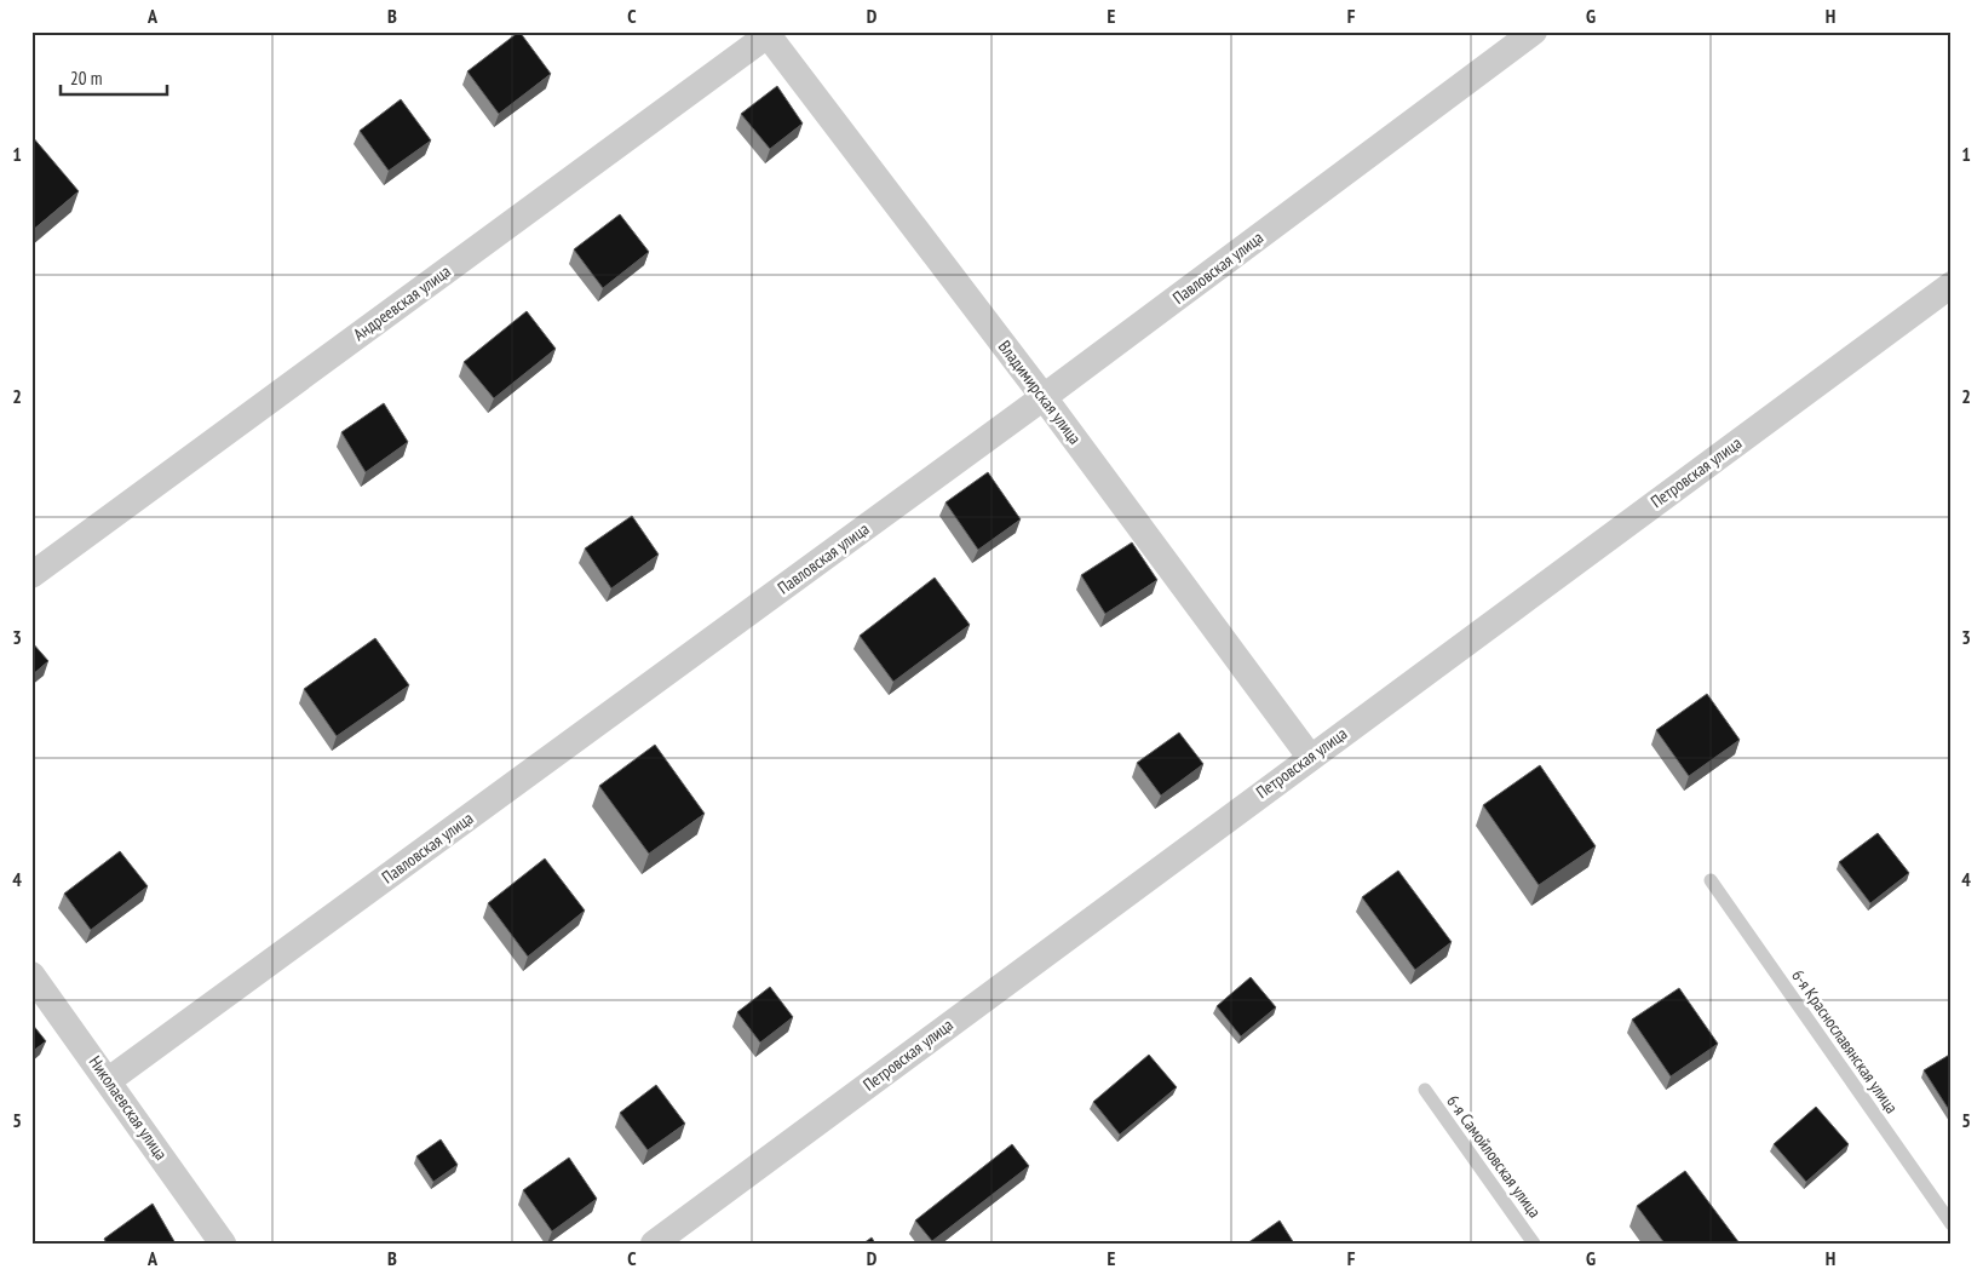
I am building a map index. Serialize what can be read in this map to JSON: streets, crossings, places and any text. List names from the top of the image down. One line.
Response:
{"streets":{"street":["Павловская улица","Андреевская улица","Владимирская улица","Петровская улица","Николаевская улица"],"lane":["6-я Краснославянская улица","6-я Самойловская улица"]},"crossings":[["Павловская улица","Владимирская улица"],["Павловская улица","Николаевская улица"],["Андреевская улица","Владимирская улица"],["Владимирская улица","Петровская улица"]],"scale_bar":"20 m","grid":{"columns":["A","B","C","D","E","F","G","H"],"rows":["1","2","3","4","5"]}}
